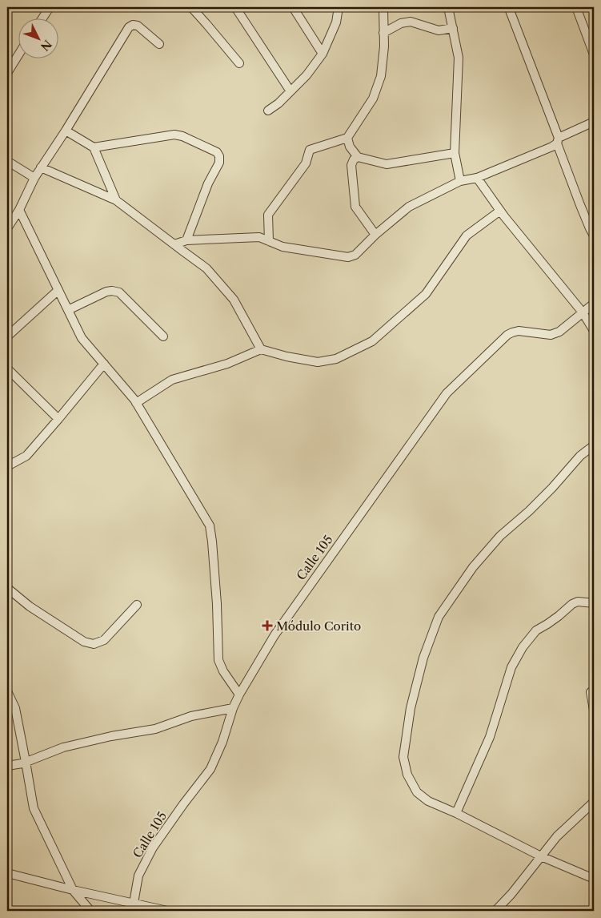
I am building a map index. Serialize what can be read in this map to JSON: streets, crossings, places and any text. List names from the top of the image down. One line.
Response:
{"streets":{"street":["Calle 105"]},"places":{"health":["Módulo Corito"]},"north":"bottom right"}
